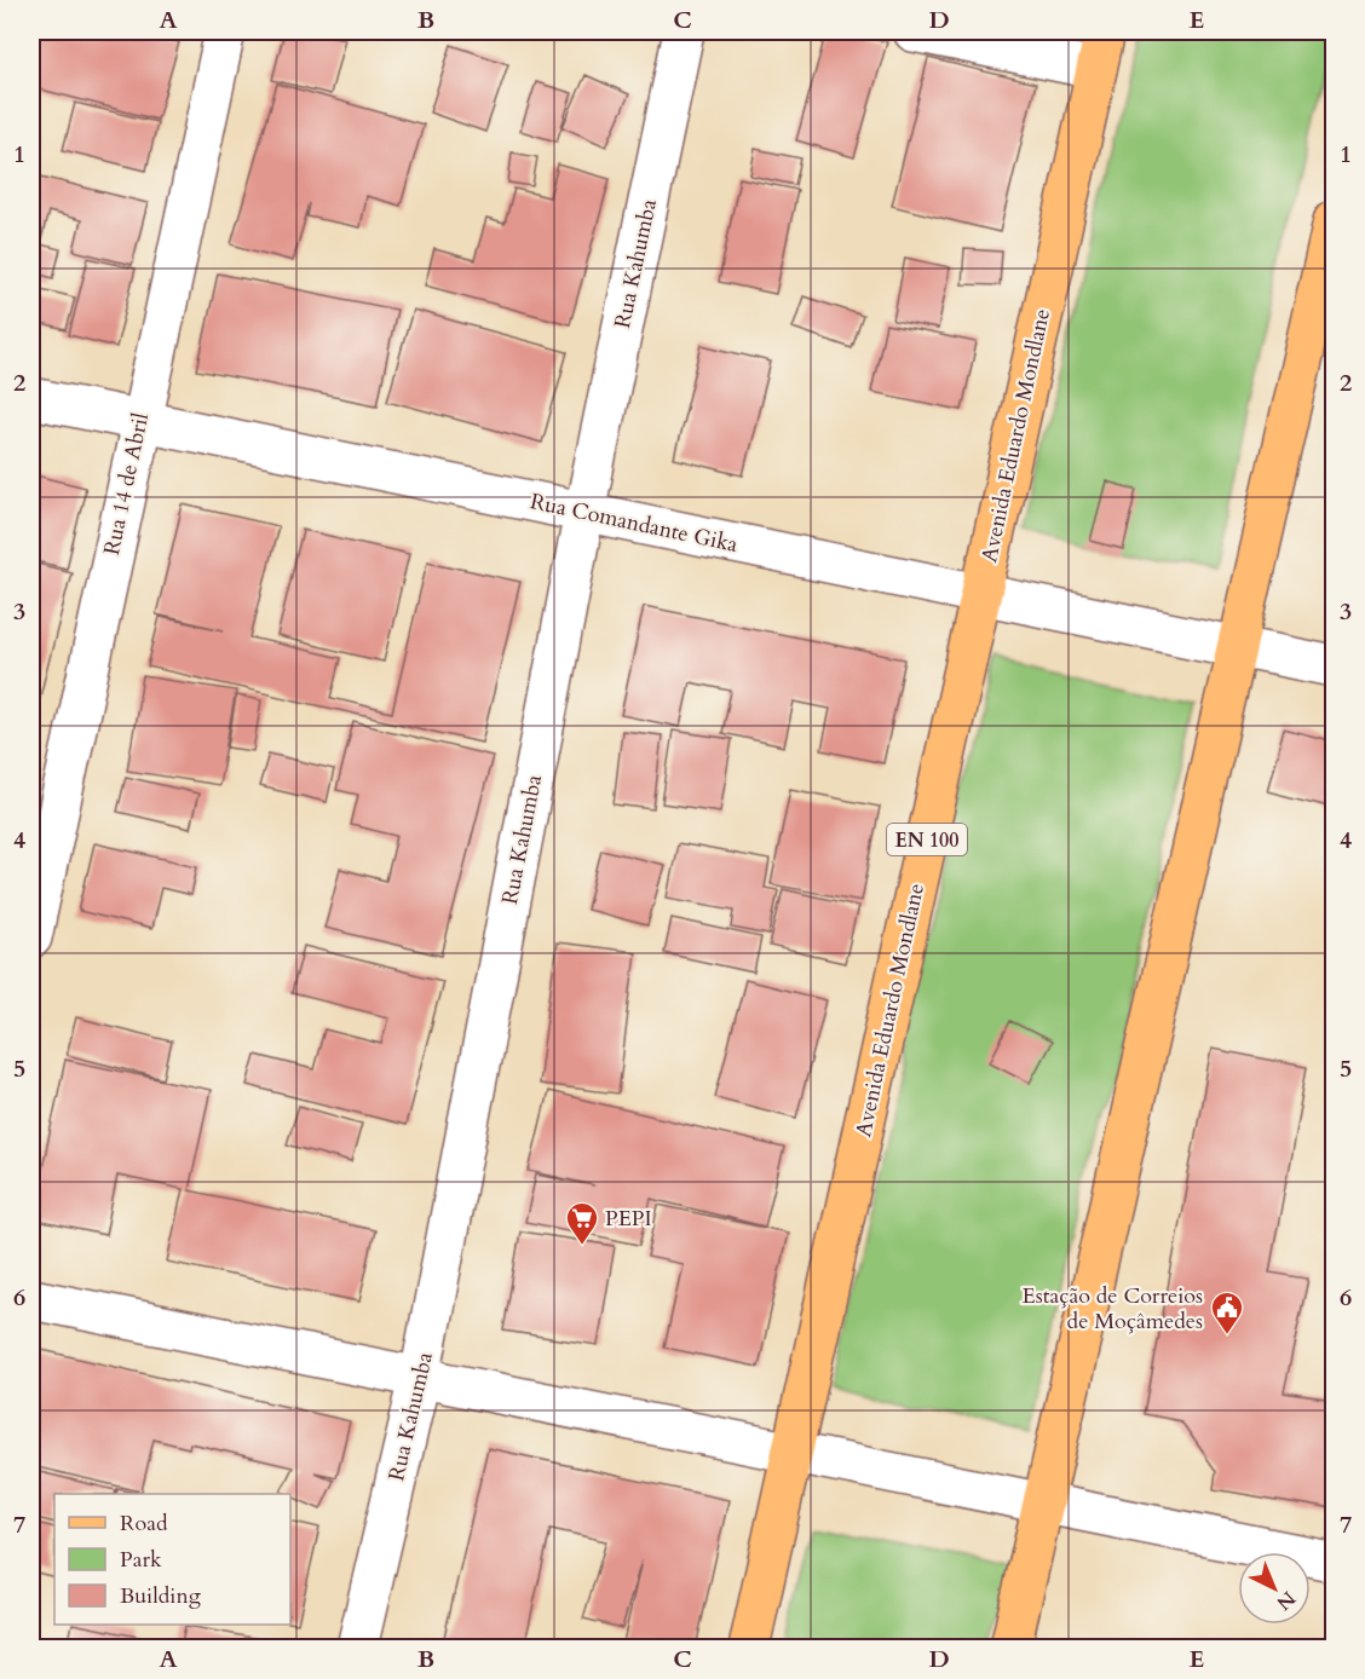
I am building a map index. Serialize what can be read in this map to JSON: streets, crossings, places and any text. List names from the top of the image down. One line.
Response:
{"streets":{"main road":["Avenida Eduardo Mondlane","EN 100"],"street":["Rua Kahumba","Rua 14 de Abril","Rua Comandante Gika"]},"crossings":[["Rua Kahumba","Rua Comandante Gika"],["Avenida Eduardo Mondlane","Rua Comandante Gika"],["Rua 14 de Abril","Rua Comandante Gika"]],"places":{"supermarket":["PEPI"],"public building":["Estação de Correios de Moçâmedes"]},"legend":["Road","Park","Building"],"north":"bottom right","grid":{"columns":["A","B","C","D","E"],"rows":["1","2","3","4","5","6","7"]}}
